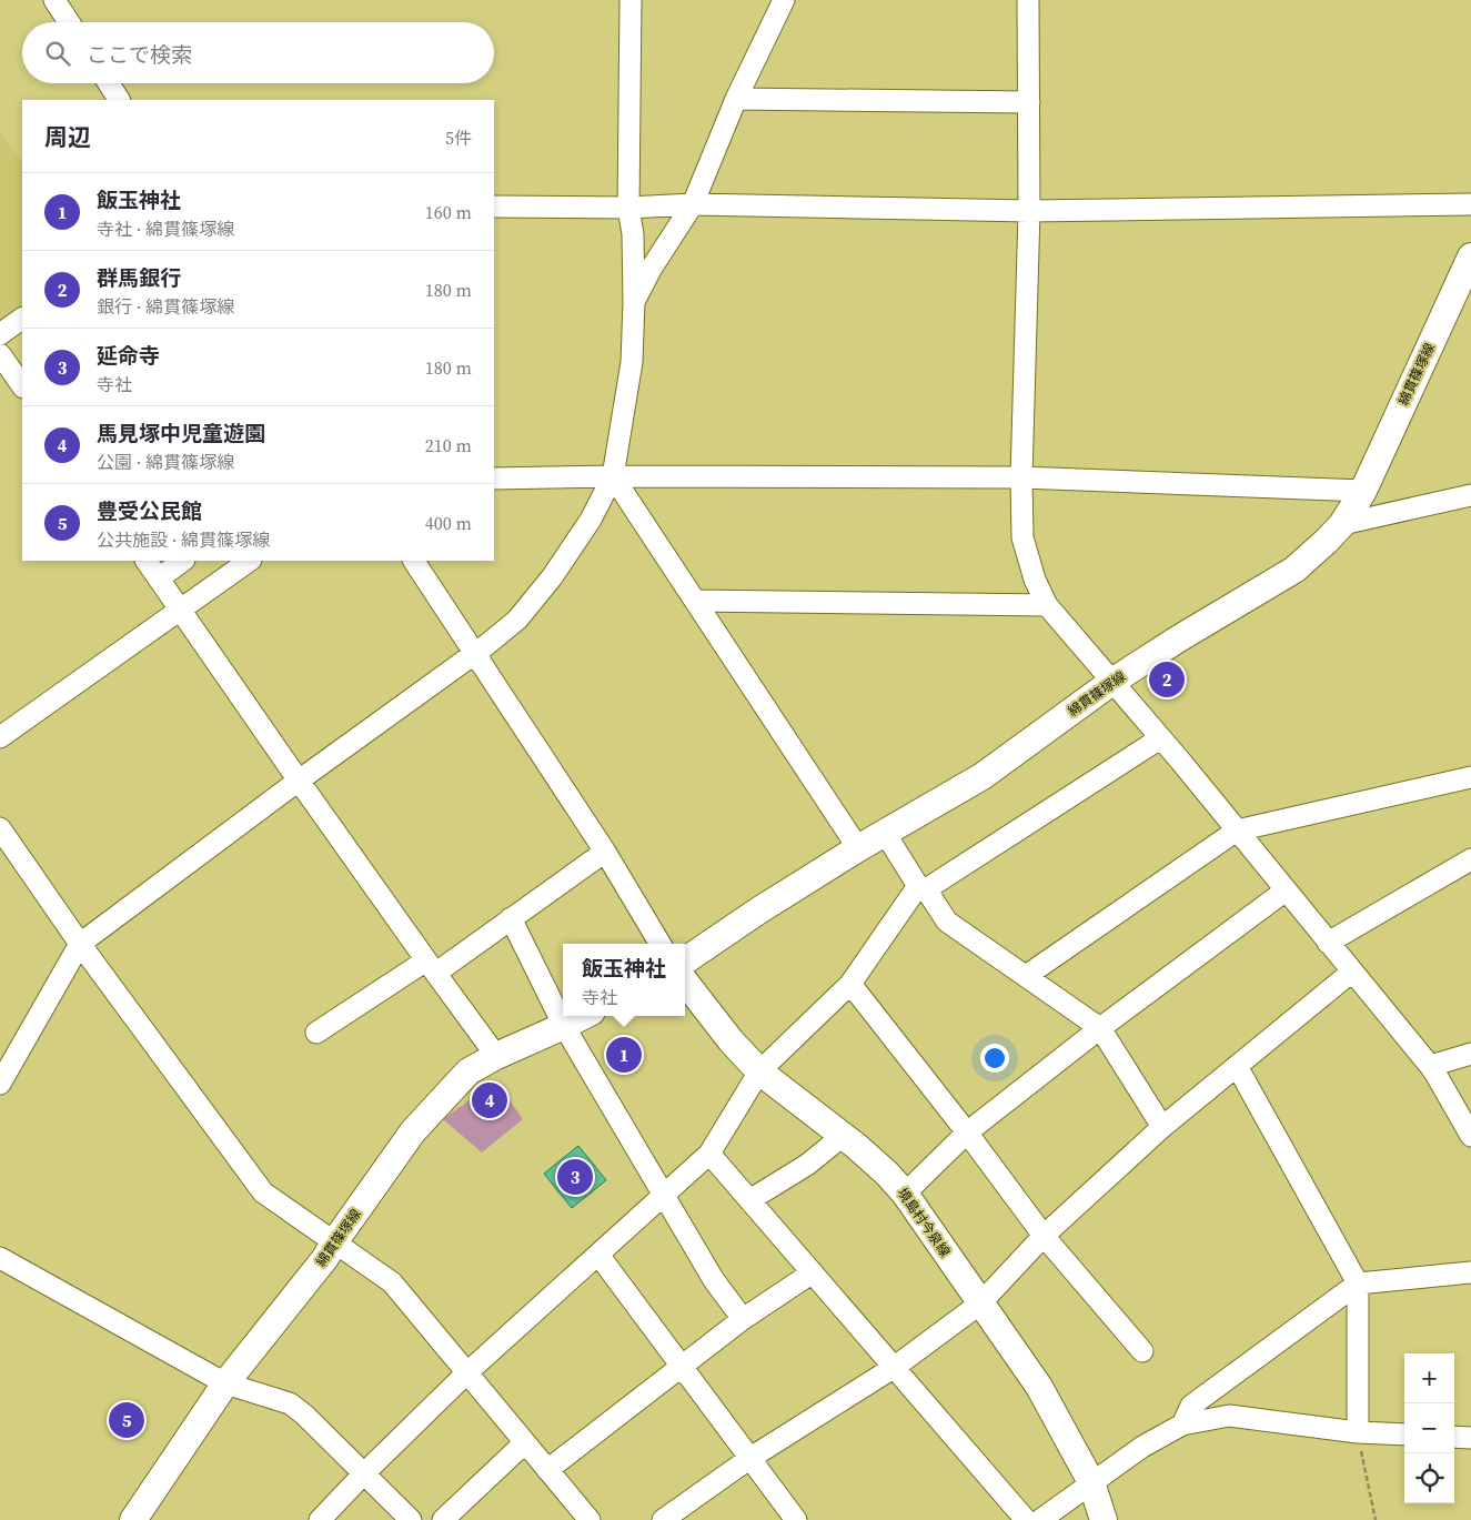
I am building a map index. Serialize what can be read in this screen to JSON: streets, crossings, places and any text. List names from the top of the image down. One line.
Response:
{"streets":{"main road":["綿貫篠塚線","境島村今泉線"]},"page":{"search":"ここで検索","heading":["周辺","5件"],"list":[{"mark":"1","name":"飯玉神社","note":"寺社 · 綿貫篠塚線","value":"160 m"},{"mark":"2","name":"群馬銀行","note":"銀行 · 綿貫篠塚線","value":"180 m"},{"mark":"3","name":"延命寺","note":"寺社","value":"180 m"},{"mark":"4","name":"馬見塚中児童遊園","note":"公園 · 綿貫篠塚線","value":"210 m"},{"mark":"5","name":"豊受公民館","note":"公共施設 · 綿貫篠塚線","value":"400 m"}],"pins":["2","1","4","3","5"],"popup":["飯玉神社","寺社"],"map_buttons":["+","−"]}}
